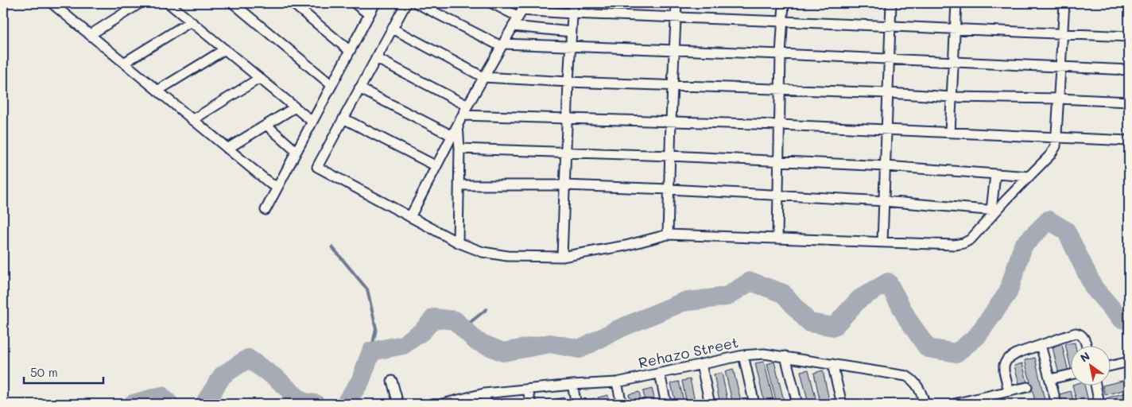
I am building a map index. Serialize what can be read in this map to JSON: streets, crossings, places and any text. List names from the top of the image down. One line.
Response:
{"streets":{"street":["Rehazo Street"]},"scale_bar":"50 m","north":"top left"}
